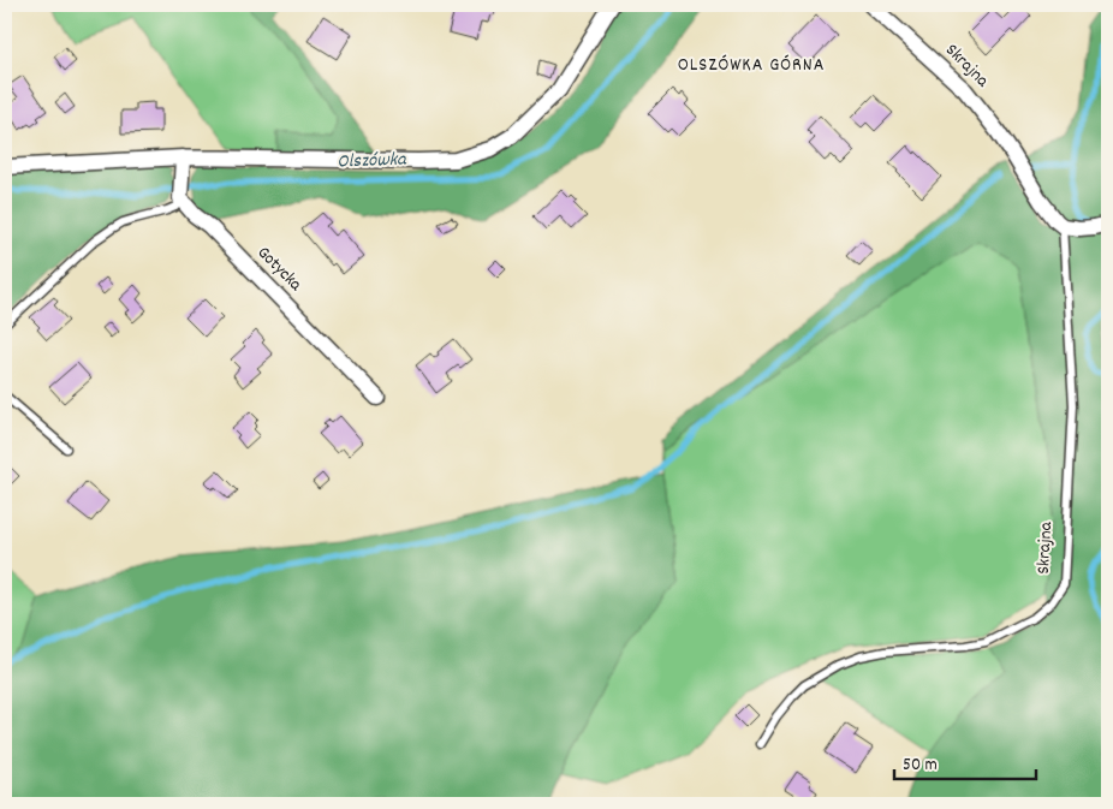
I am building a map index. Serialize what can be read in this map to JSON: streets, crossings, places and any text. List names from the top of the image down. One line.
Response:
{"streets":{"street":["Skrajna","Gotycka"]},"districts":["OLSZÓWKA GÓRNA"],"water":["Olszówka"],"scale_bar":"50 m"}
